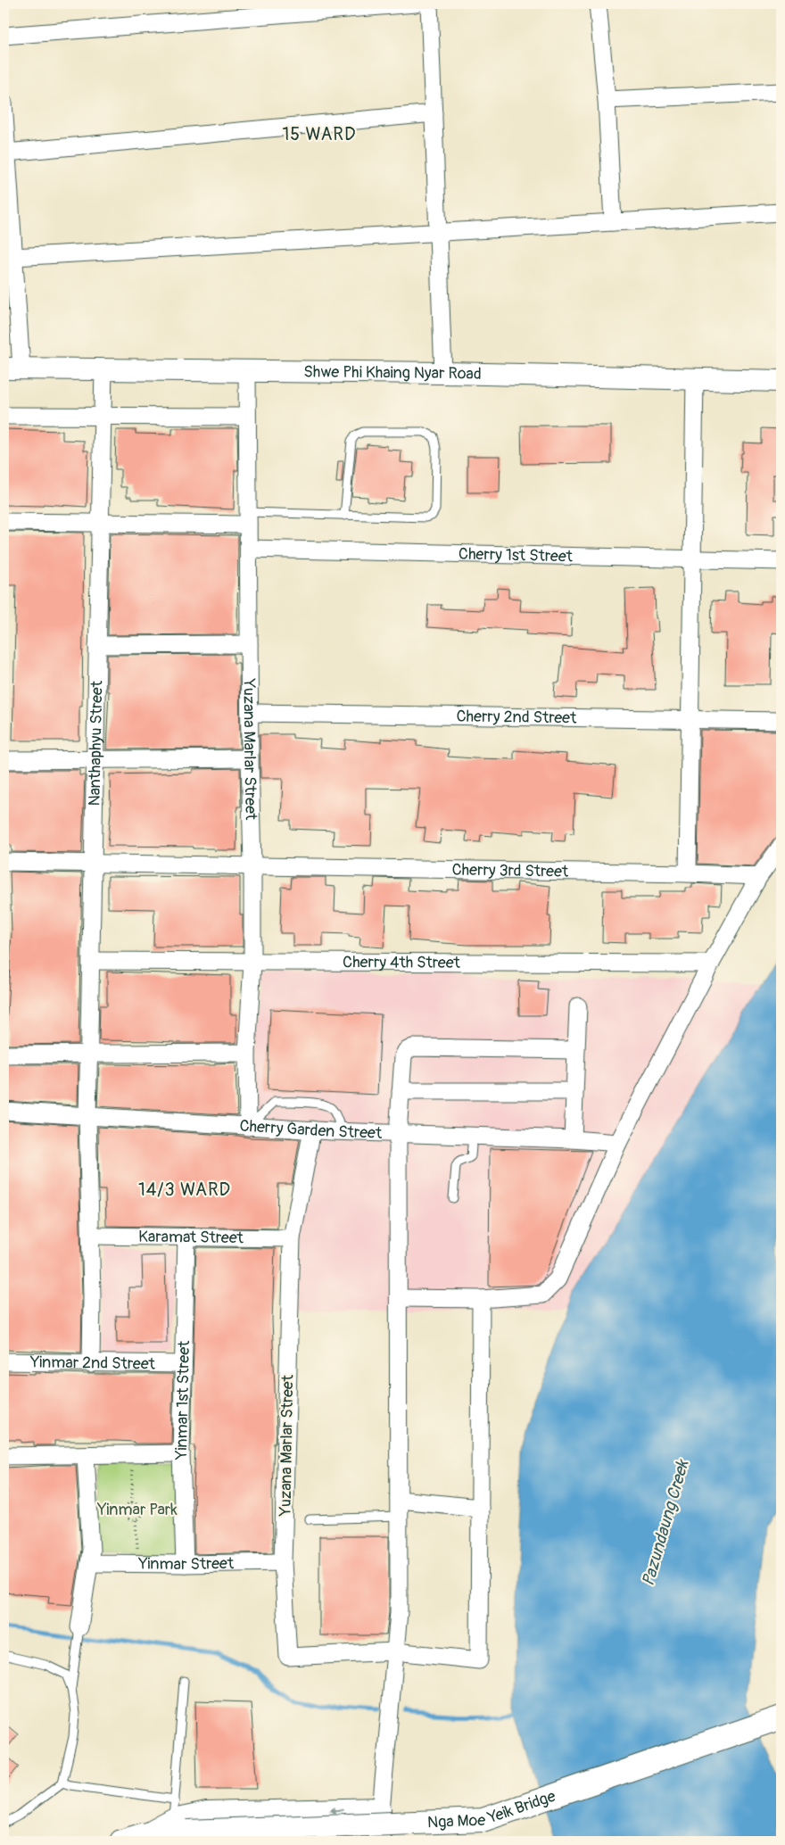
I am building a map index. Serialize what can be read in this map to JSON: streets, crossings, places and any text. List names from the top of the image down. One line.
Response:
{"streets":{"main road":["Nga Moe Yeik Bridge"],"street":["Shwe Phi Khaing Nyar Road","Cherry 1st Street","Cherry 2nd Street","Nanthaphyu Street","Yuzana Marlar Street","Cherry 3rd Street","Cherry 4th Street","Cherry Garden Street","Karamat Street","Yinmar 2nd Street","Yinmar 1st Street","Yinmar Street"]},"crossings":[["Shwe Phi Khaing Nyar Road","Nanthaphyu Street"],["Shwe Phi Khaing Nyar Road","Yuzana Marlar Street"],["Cherry 1st Street","Yuzana Marlar Street"],["Cherry 2nd Street","Yuzana Marlar Street"],["Nanthaphyu Street","Cherry 3rd Street"],["Nanthaphyu Street","Cherry 4th Street"],["Nanthaphyu Street","Cherry Garden Street"],["Yuzana Marlar Street","Cherry 3rd Street"],["Yuzana Marlar Street","Cherry 4th Street"],["Yuzana Marlar Street","Cherry Garden Street"],["Yuzana Marlar Street","Karamat Street"],["Yuzana Marlar Street","Yinmar Street"],["Karamat Street","Yinmar 1st Street"],["Yinmar 2nd Street","Yinmar 1st Street"],["Yinmar 1st Street","Yinmar Street"]],"districts":["15 WARD","14/3 WARD"],"water":["Pazundaung Creek"],"parks":["Yinmar Park"]}
